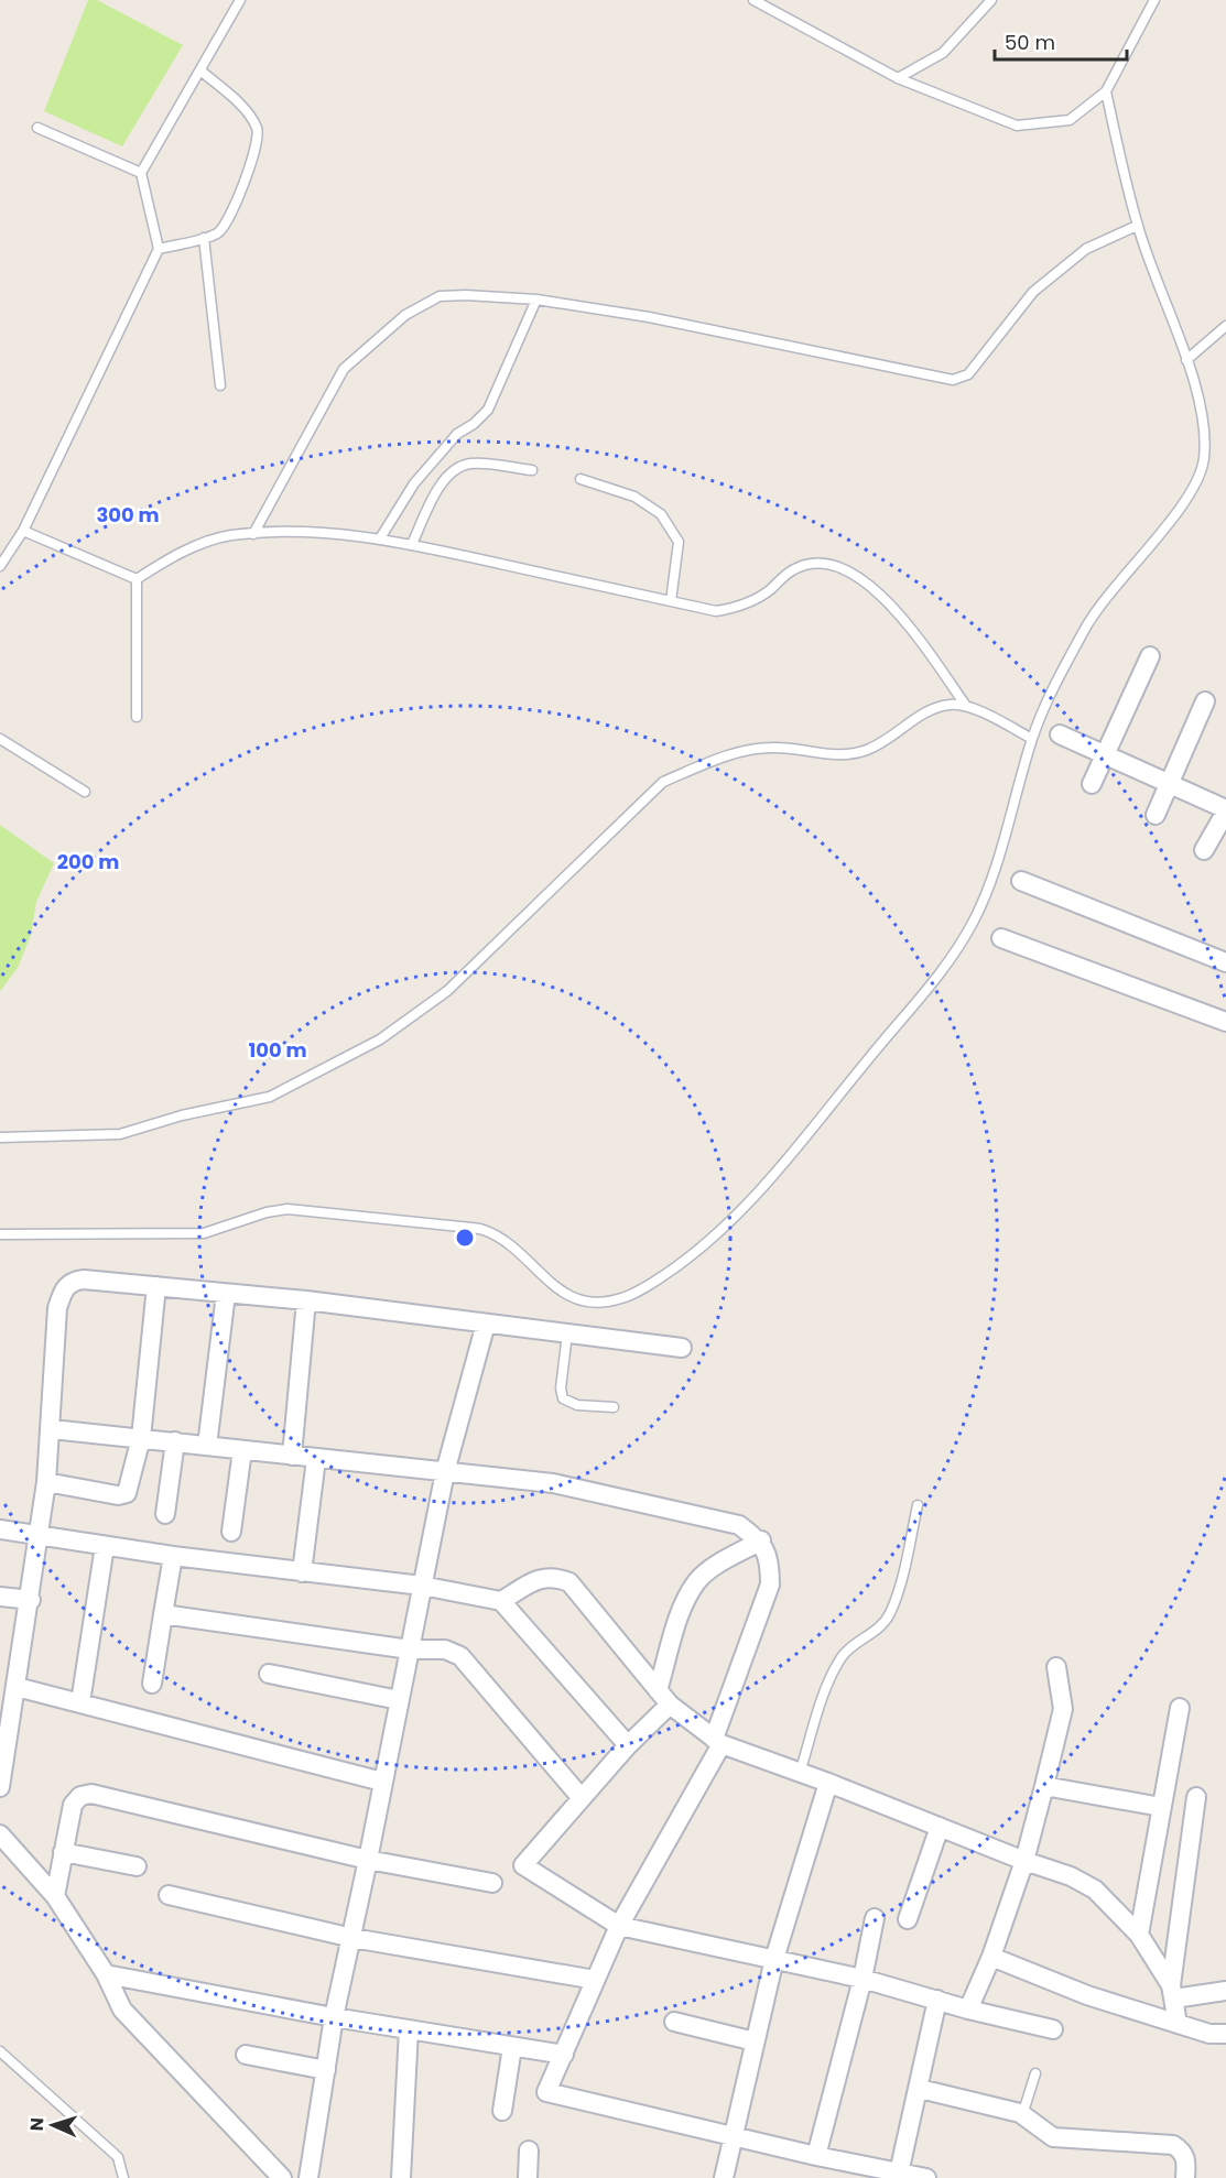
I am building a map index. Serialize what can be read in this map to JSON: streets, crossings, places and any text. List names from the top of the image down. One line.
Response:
{"scale_bar":"50 m","north":"left","rings":["300 m","200 m","100 m"]}
